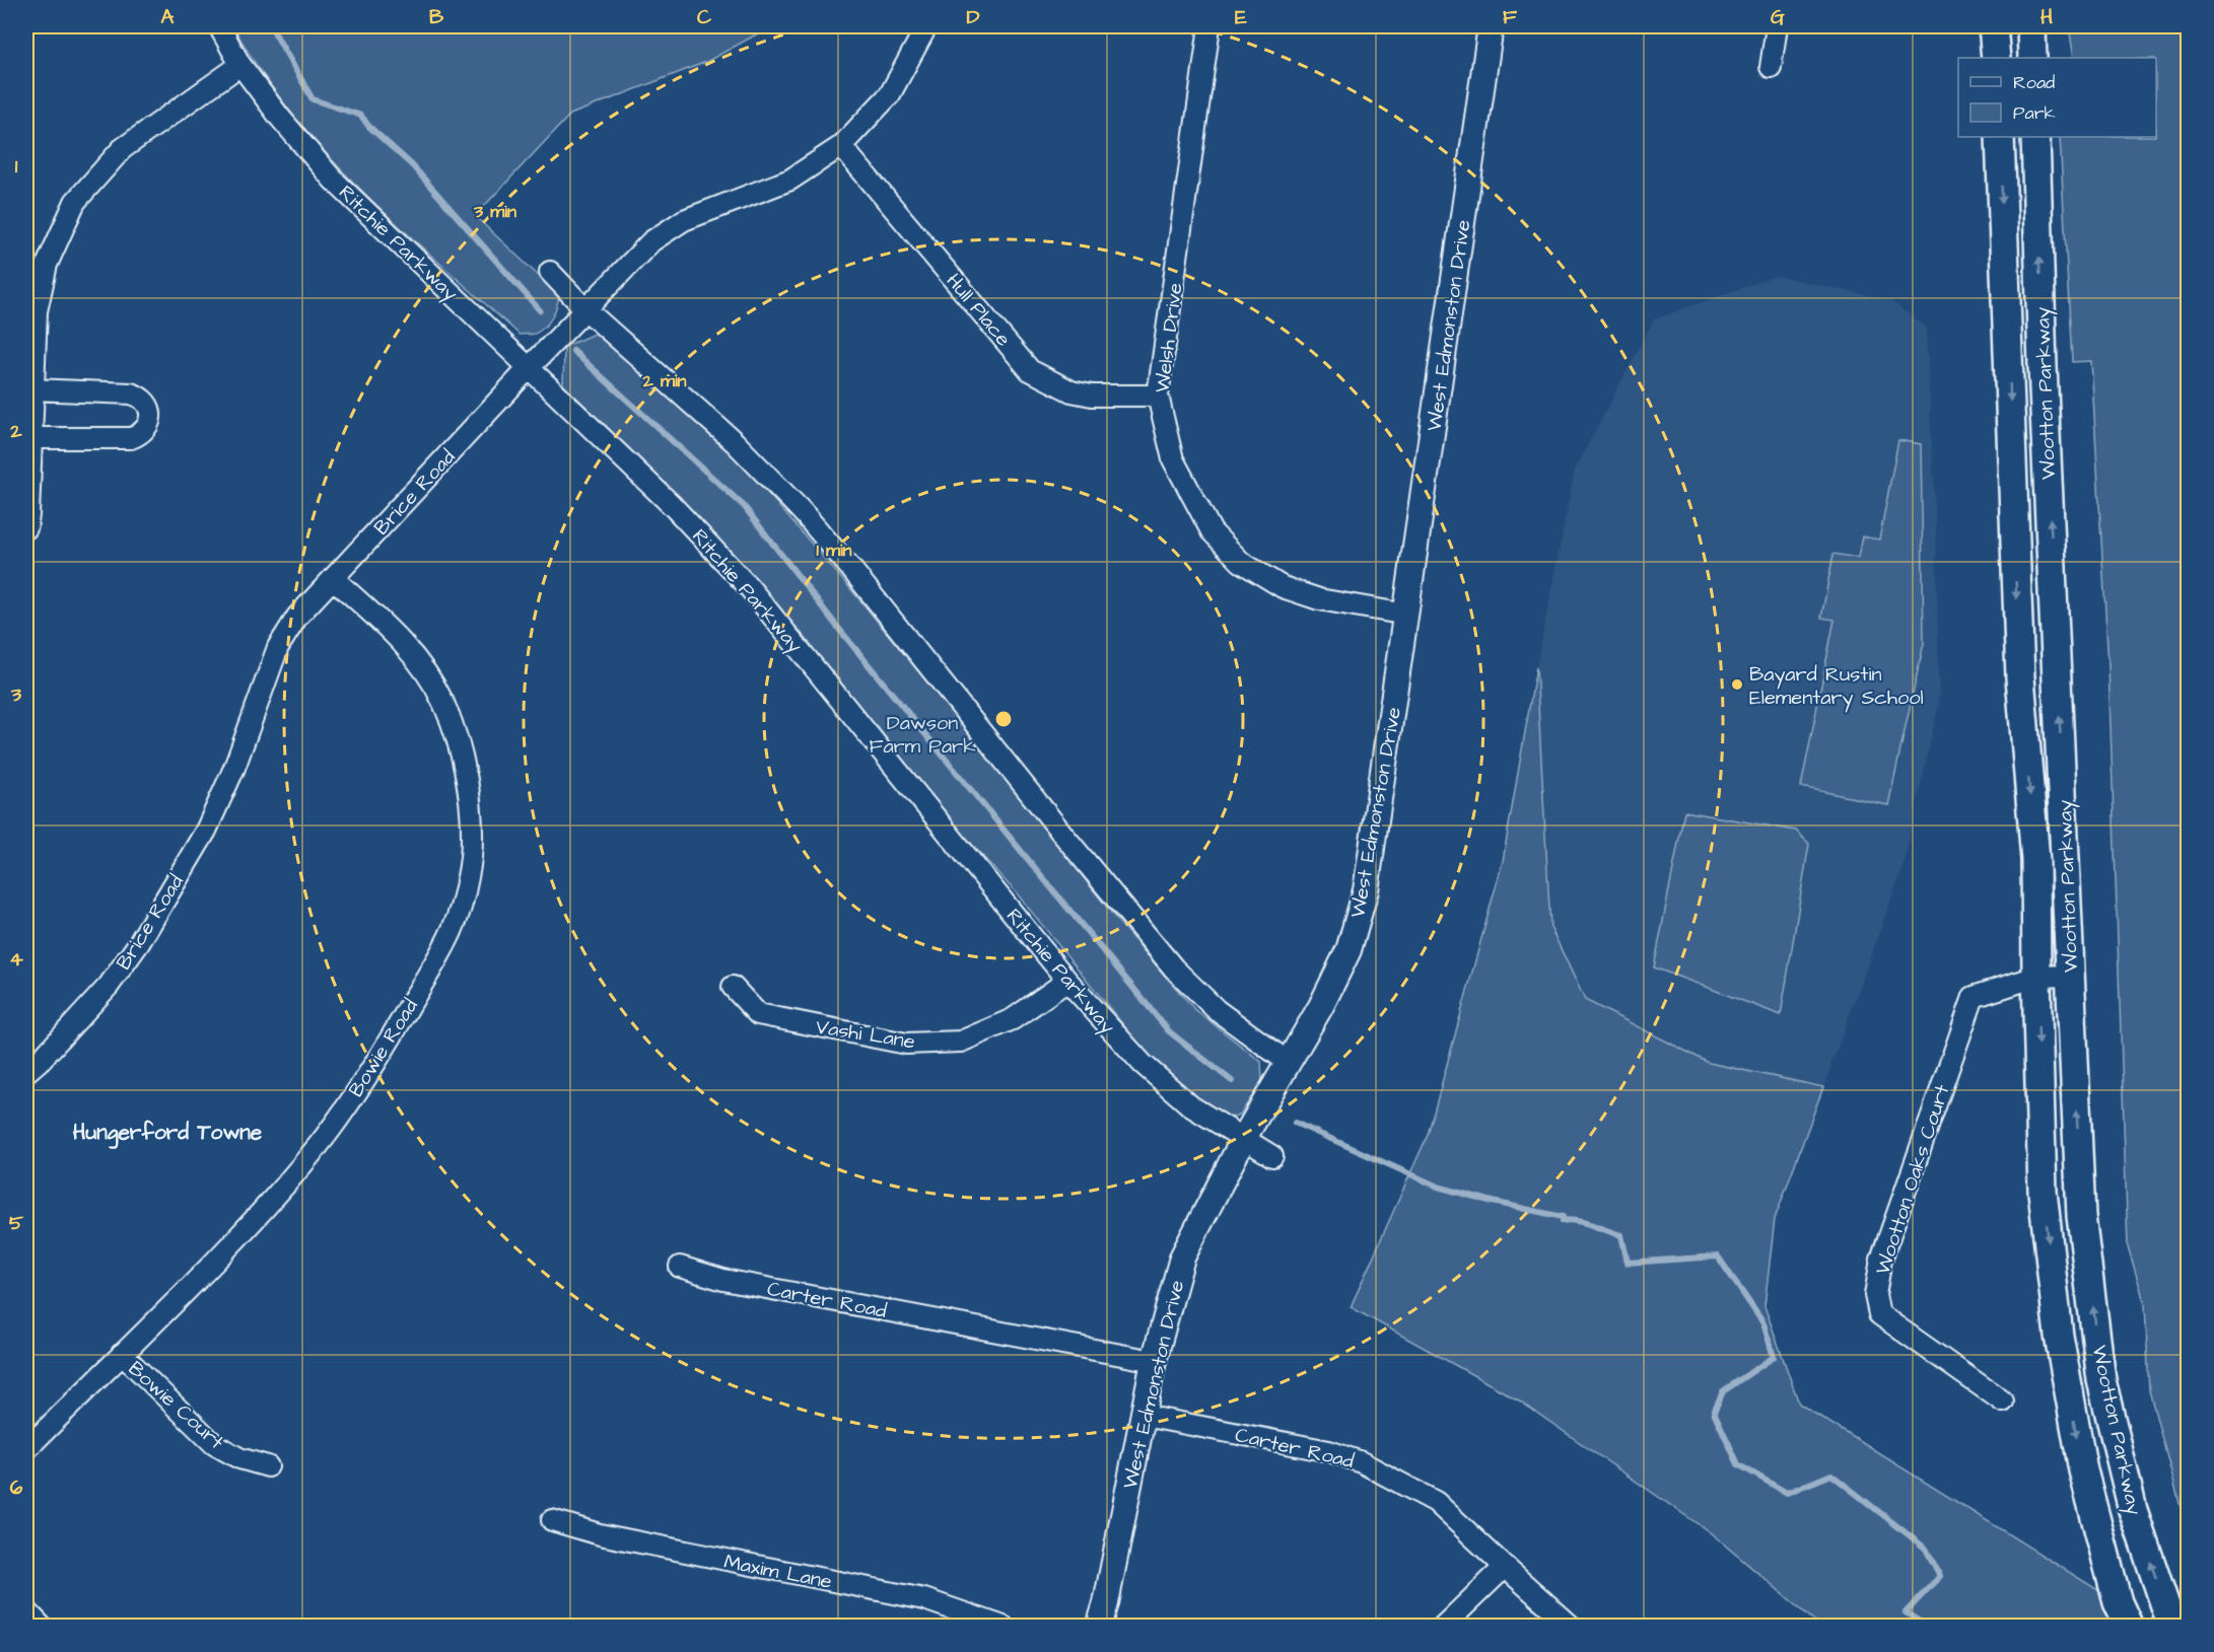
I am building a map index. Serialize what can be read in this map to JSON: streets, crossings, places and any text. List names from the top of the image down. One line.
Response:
{"streets":{"main road":["Wootton Parkway"],"street":["Ritchie Parkway","Hull Place","West Edmonston Drive","Welsh Drive","Brice Road","Vashi Lane","Bowie Road","Wootton Oaks Court","Carter Road","Bowie Court","Maxim Lane"]},"crossings":[["Ritchie Parkway","West Edmonston Drive"],["Ritchie Parkway","Brice Road"],["Ritchie Parkway","Vashi Lane"],["Hull Place","Welsh Drive"],["Hull Place","Brice Road"],["West Edmonston Drive","Welsh Drive"],["West Edmonston Drive","Carter Road"],["Wootton Parkway","Wootton Oaks Court"],["Brice Road","Bowie Road"],["Bowie Road","Bowie Court"]],"districts":["Hungerford Towne"],"parks":["Dawson Farm Park"],"places":["Bayard Rustin Elementary School"],"legend":["Road","Park"],"grid":{"columns":["A","B","C","D","E","F","G","H"],"rows":["1","2","3","4","5","6"]},"rings":["3 min","2 min","1 min"]}
